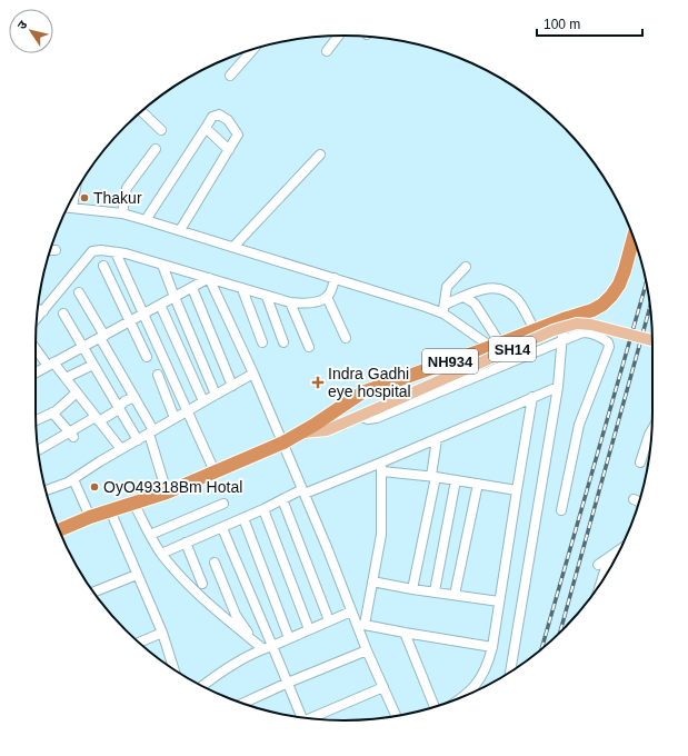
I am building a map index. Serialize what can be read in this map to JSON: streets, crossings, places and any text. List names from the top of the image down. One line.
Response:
{"streets":{"highway":["NH934"],"main road":["SH14"]},"crossings":[["SH14","NH934"]],"places":{"other":["Thakur","OyO49318Bm Hotal"],"health":["Indra Gadhi eye hospital"]},"scale_bar":"100 m","north":"top left"}
